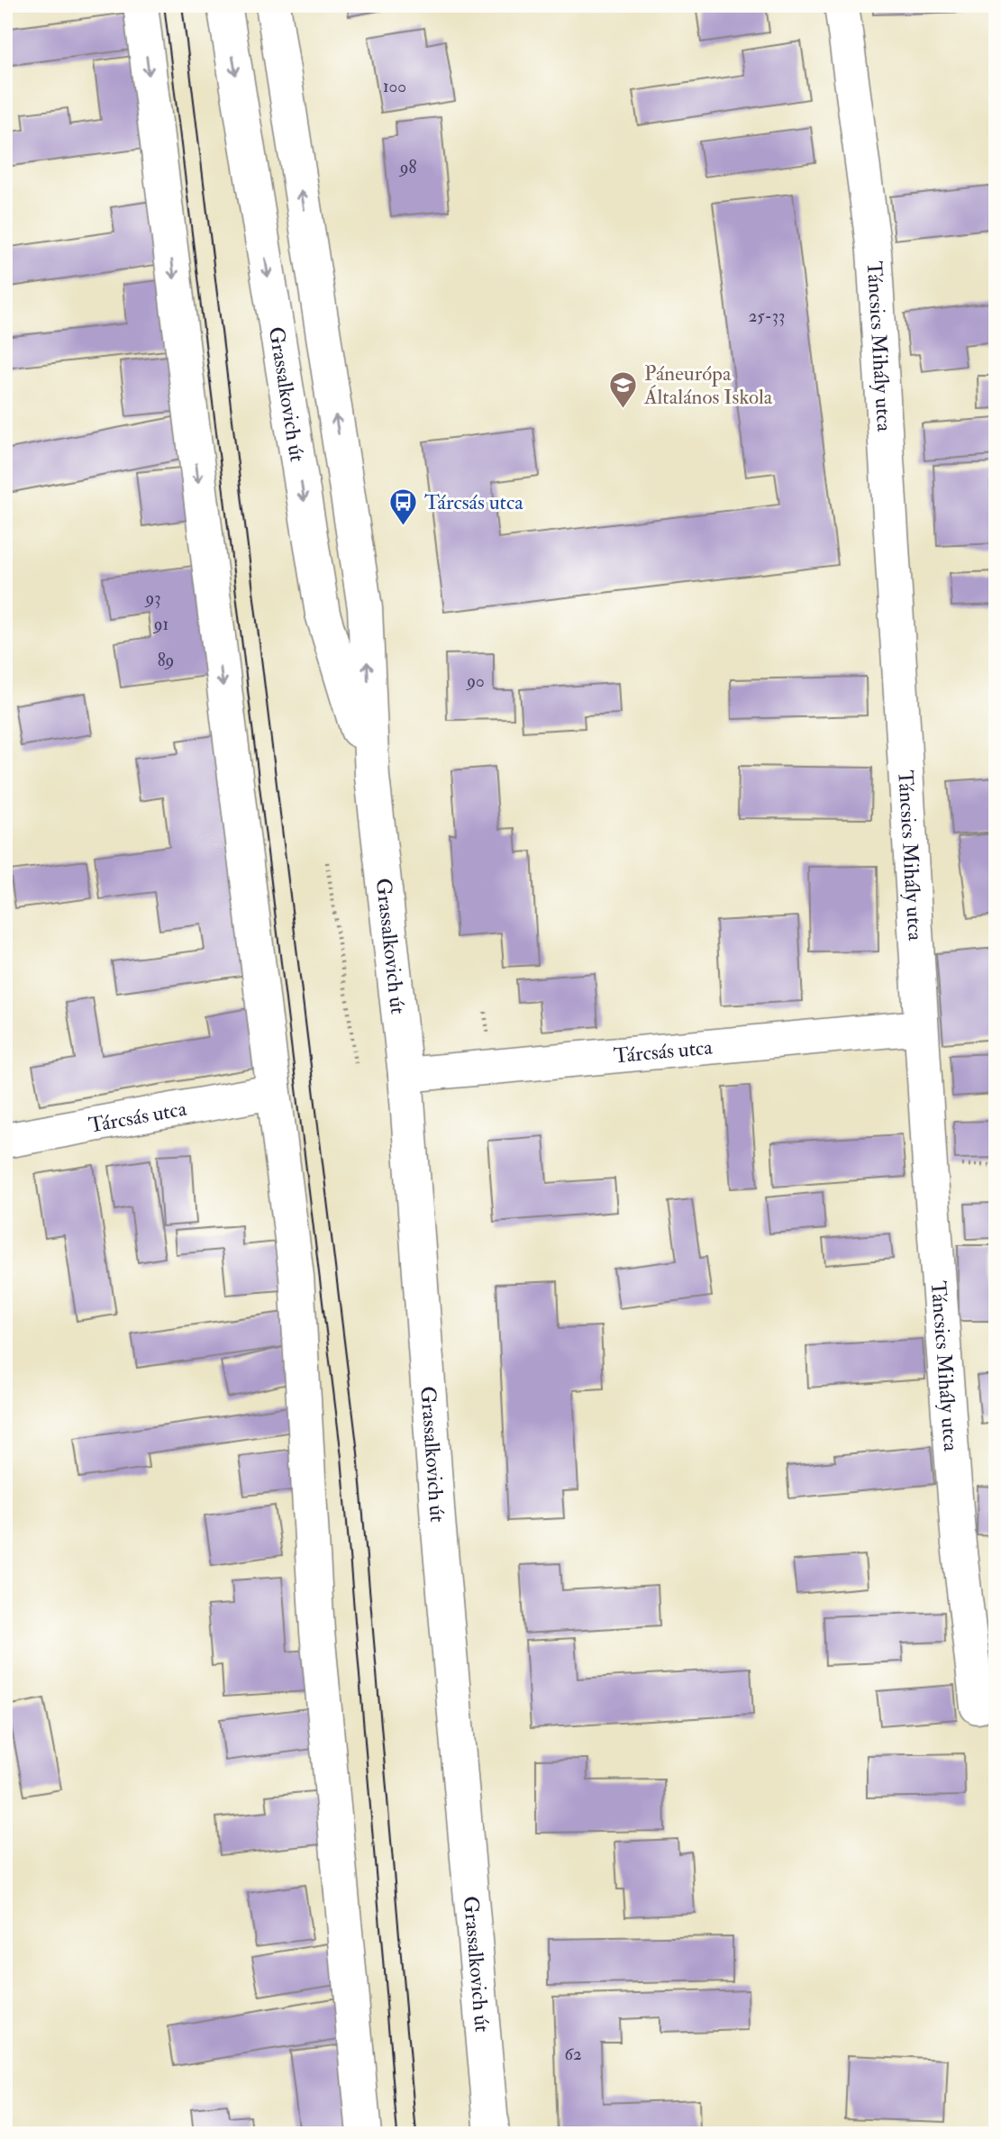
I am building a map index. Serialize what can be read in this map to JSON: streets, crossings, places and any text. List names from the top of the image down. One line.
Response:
{"streets":{"main road":["Táncsics Mihály utca","Grassalkovich út","Tárcsás utca"]},"crossings":[["Táncsics Mihály utca","Tárcsás utca"],["Grassalkovich út","Tárcsás utca"]],"places":{"school or university":["Páneurópa Általános Iskola"],"bus stop":["Tárcsás utca"]},"house_numbers":["100","98","25-33","93","91","89","90","62"]}
